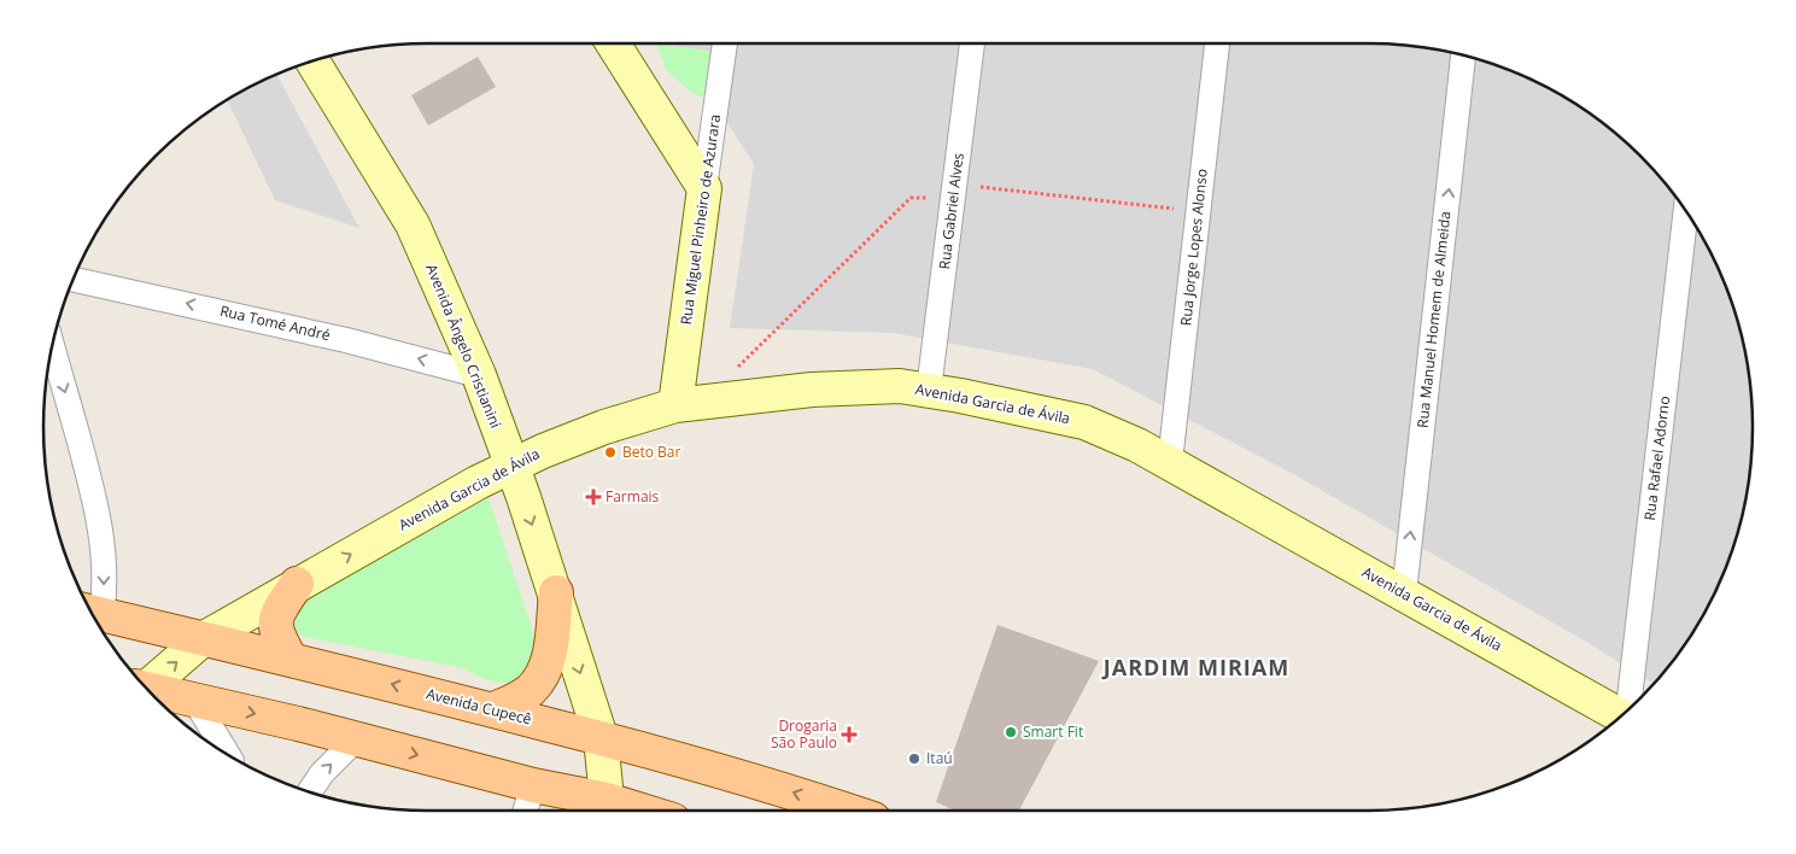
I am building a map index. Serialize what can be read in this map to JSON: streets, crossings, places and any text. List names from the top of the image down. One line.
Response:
{"streets":{"main road":["Avenida Cupecê"],"street":["Rua Gabriel Alves","Rua Miguel Pinheiro de Azurara","Rua Jorge Lopes Alonso","Rua Manuel Homem de Almeida","Rua Tomé André","Avenida Ângelo Cristianini","Avenida Garcia de Ávila","Rua Rafael Adorno"]},"crossings":[["Rua Gabriel Alves","Avenida Garcia de Ávila"],["Rua Miguel Pinheiro de Azurara","Avenida Garcia de Ávila"],["Rua Jorge Lopes Alonso","Avenida Garcia de Ávila"],["Rua Manuel Homem de Almeida","Avenida Garcia de Ávila"],["Rua Tomé André","Avenida Ângelo Cristianini"],["Avenida Ângelo Cristianini","Avenida Garcia de Ávila"],["Avenida Ângelo Cristianini","Avenida Cupecê"],["Avenida Garcia de Ávila","Avenida Cupecê"]],"one_way":["Rua Manuel Homem de Almeida","Rua Tomé André","Avenida Ângelo Cristianini"],"districts":["JARDIM MIRIAM"],"places":{"other":["Beto Bar","Smart Fit","Itaú"],"health":["Farmais","Drogaria São Paulo"]}}
